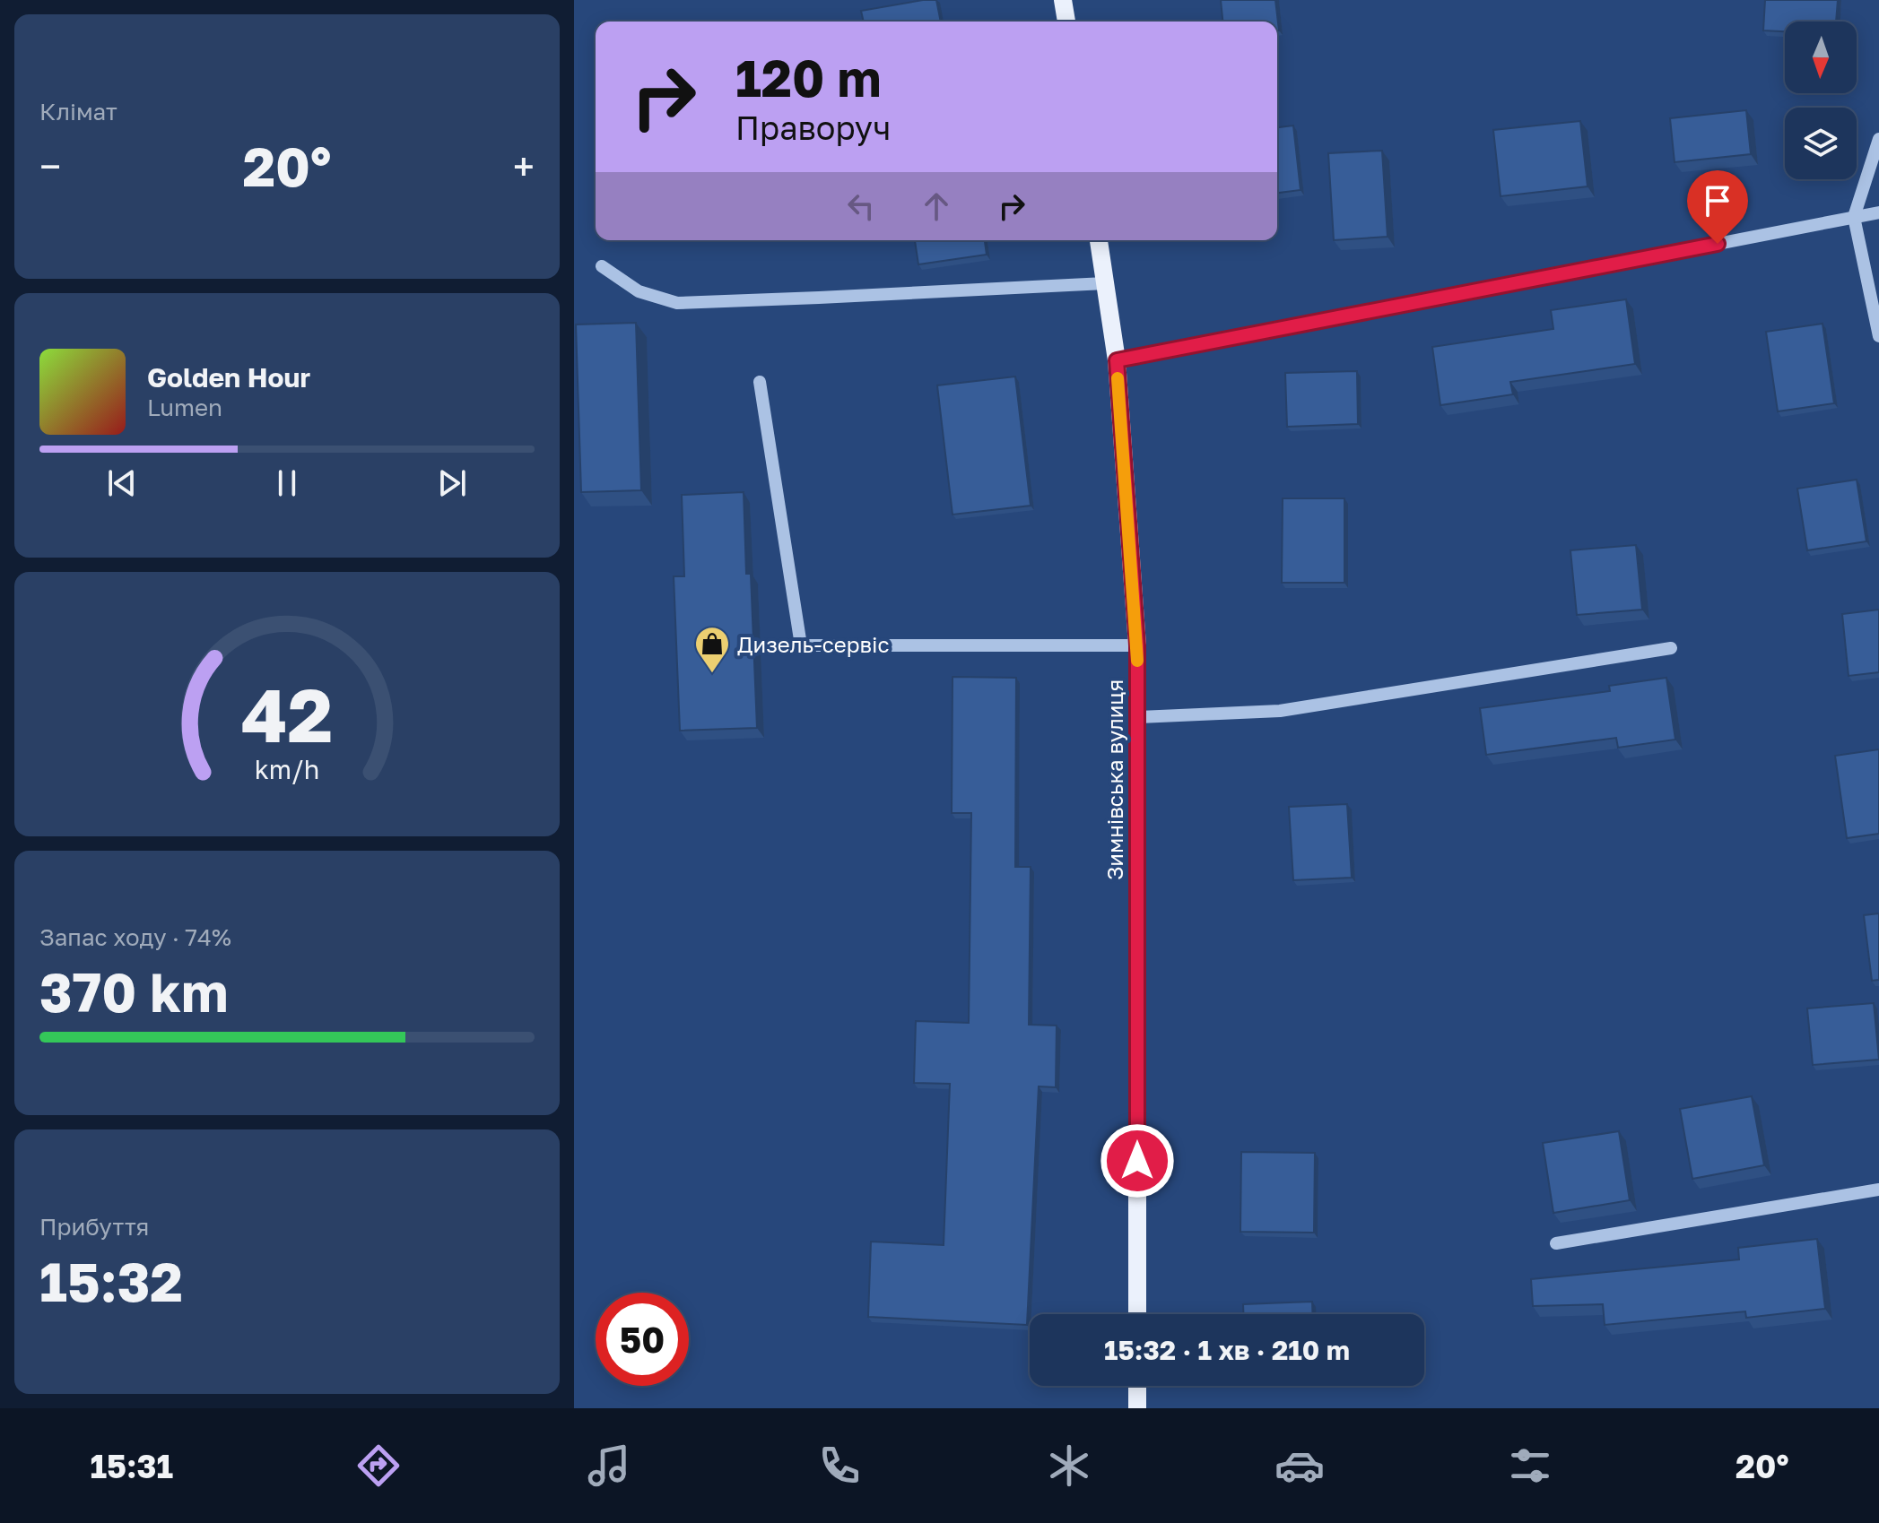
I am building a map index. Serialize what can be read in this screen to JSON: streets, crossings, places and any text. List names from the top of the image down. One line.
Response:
{"streets":{"main road":["Зимнівська вулиця"]},"places":{"shop":["Дизель-сервіс"]},"north":"bottom","page":{"tile":["Клімат",["Запас ходу · 74%","370 km"],["Прибуття","15:32"]],"turn":["120 m","Праворуч"],"heat":["−","20°","+"],"song":["Golden Hour","Lumen"],"limit":"50","trip":"15:32 · 1 хв · 210 m","tabs":["15:31","20°"],"gauge":["42","km/h"]}}
